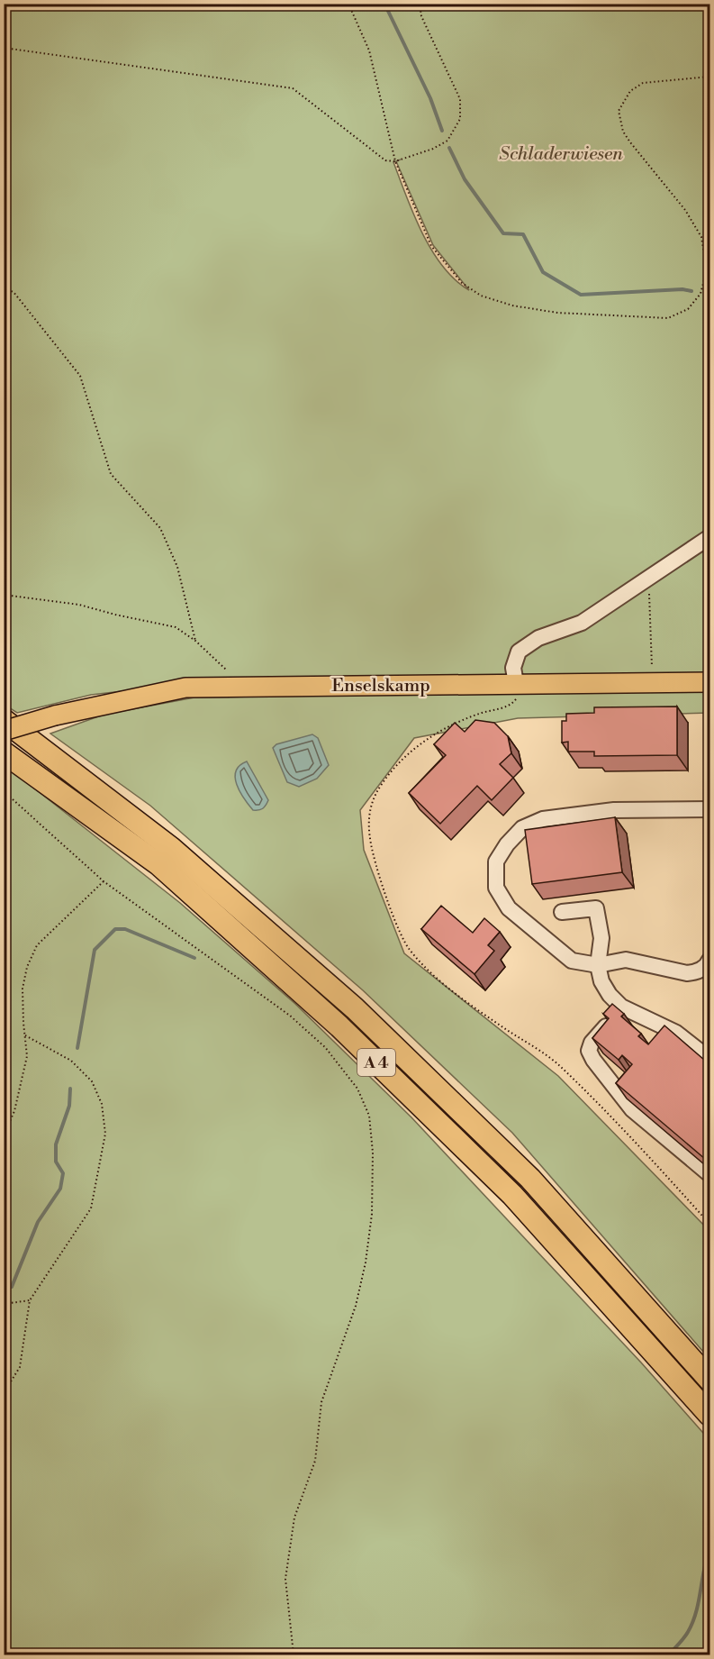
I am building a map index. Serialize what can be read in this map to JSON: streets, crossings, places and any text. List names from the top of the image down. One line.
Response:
{"streets":{"highway":["A 4"],"main road":["Enselskamp"]},"parks":["Schladerwiesen"]}
